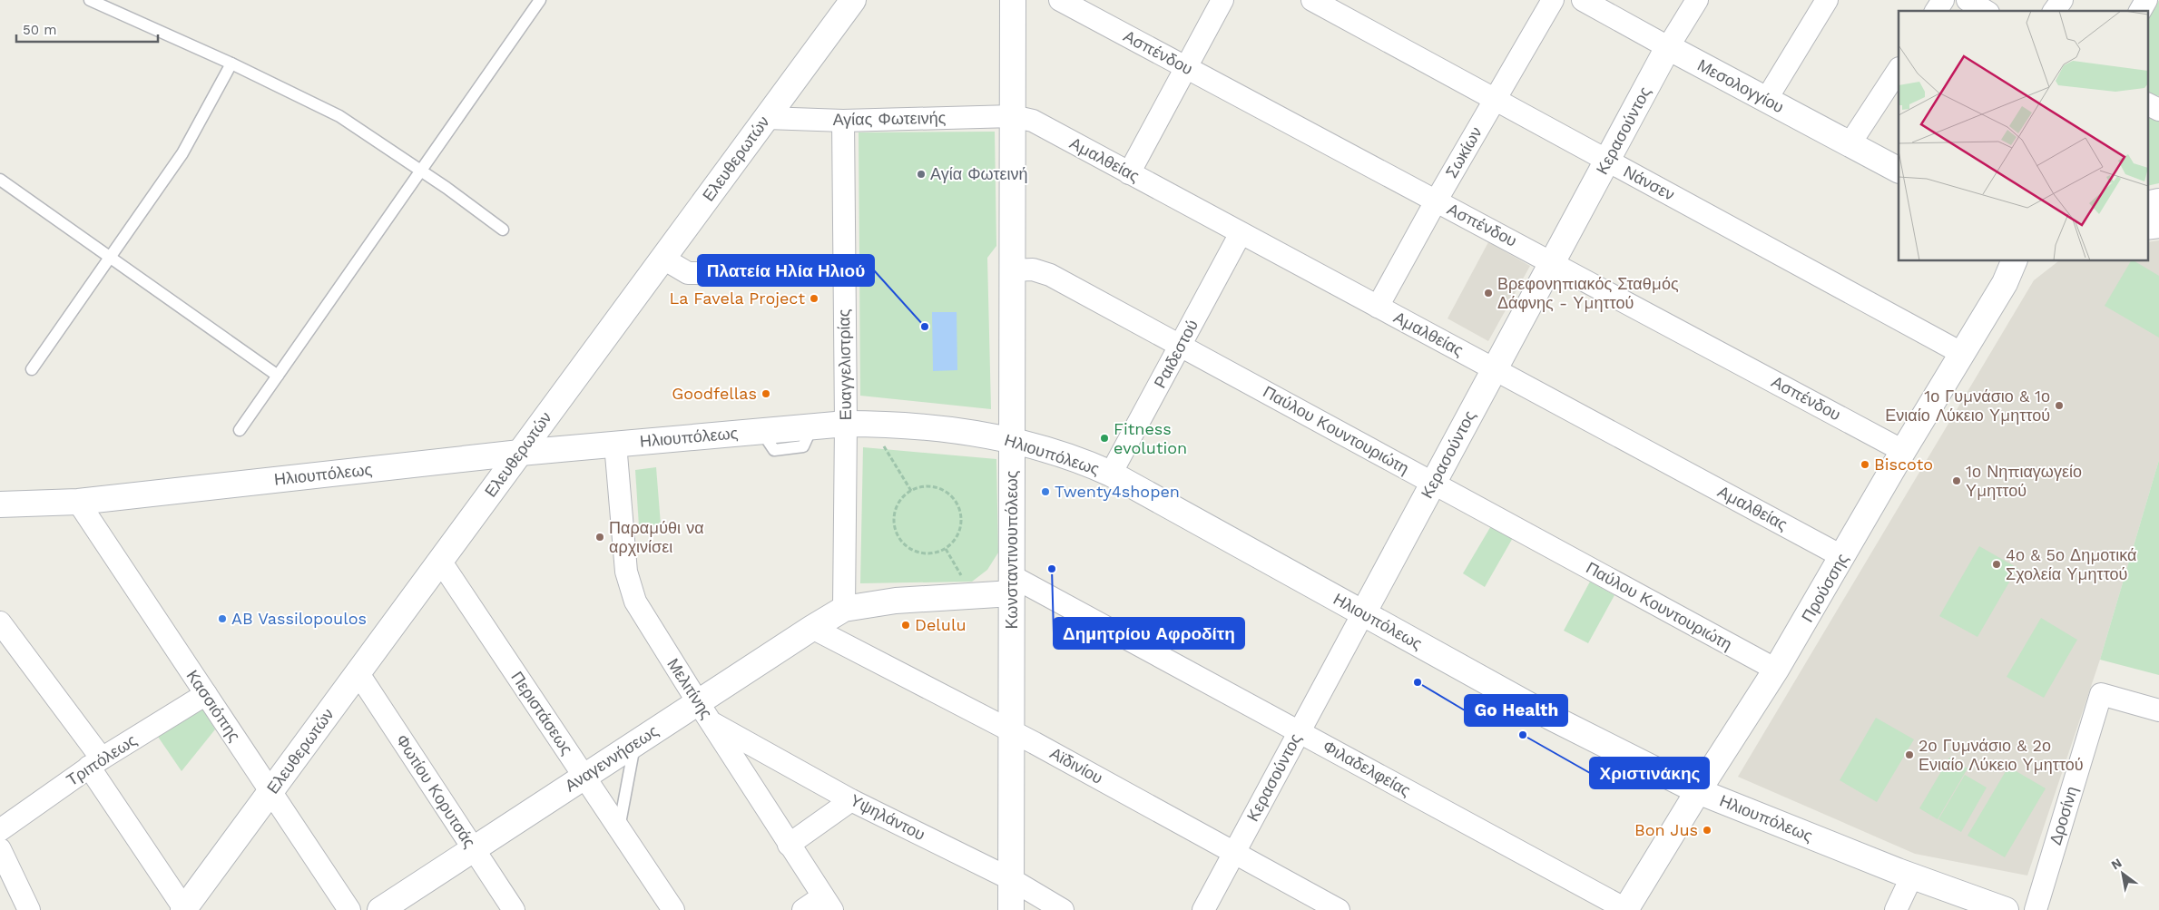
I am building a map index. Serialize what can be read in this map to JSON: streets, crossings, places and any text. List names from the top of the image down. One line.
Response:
{"streets":{"main road":["Μεσολογγίου","Κερασούντος","Ελευθερωτών","Ηλιουπόλεως","Κωνσταντινουπόλεως","Προύσσης","Αναγεννήσεως"],"street":["Ασπένδου","Αγίας Φωτεινής","Σωκίων","Αμαλθείας","Νάνσεν","Ραιδεστού","Ευαγγελιστρίας","Παύλου Κουντουριώτη","Μελιτίνης","Κασσιόπης","Περιστάσεως","Τριπόλεως","Αϊδινίου","Φιλαδελφείας","Φωτίου Κορυτσάς","Δροσίνη","Υψηλάντου"]},"crossings":[["Ασπένδου","Κερασούντος"],["Ασπένδου","Σωκίων"],["Ασπένδου","Προύσσης"],["Μεσολογγίου","Κερασούντος"],["Αγίας Φωτεινής","Ελευθερωτών"],["Αγίας Φωτεινής","Αμαλθείας"],["Αγίας Φωτεινής","Ευαγγελιστρίας"],["Αγίας Φωτεινής","Κωνσταντινουπόλεως"],["Κερασούντος","Αμαλθείας"],["Κερασούντος","Νάνσεν"],["Κερασούντος","Παύλου Κουντουριώτη"],["Κερασούντος","Ηλιουπόλεως"],["Κερασούντος","Αϊδινίου"],["Κερασούντος","Φιλαδελφείας"],["Σωκίων","Αμαλθείας"],["Σωκίων","Νάνσεν"],["Ελευθερωτών","Ηλιουπόλεως"],["Ελευθερωτών","Κασσιόπης"],["Ελευθερωτών","Περιστάσεως"],["Ελευθερωτών","Φωτίου Κορυτσάς"],["Αμαλθείας","Ραιδεστού"],["Αμαλθείας","Κωνσταντινουπόλεως"],["Αμαλθείας","Προύσσης"],["Νάνσεν","Προύσσης"],["Ραιδεστού","Παύλου Κουντουριώτη"],["Ραιδεστού","Ηλιουπόλεως"],["Ευαγγελιστρίας","Ηλιουπόλεως"],["Ευαγγελιστρίας","Αναγεννήσεως"],["Παύλου Κουντουριώτη","Κωνσταντινουπόλεως"],["Παύλου Κουντουριώτη","Προύσσης"],["Ηλιουπόλεως","Κωνσταντινουπόλεως"],["Ηλιουπόλεως","Προύσσης"],["Ηλιουπόλεως","Μελιτίνης"],["Ηλιουπόλεως","Κασσιόπης"],["Κωνσταντινουπόλεως","Αϊδινίου"],["Κωνσταντινουπόλεως","Φιλαδελφείας"],["Κωνσταντινουπόλεως","Υψηλάντου"],["Προύσσης","Φιλαδελφείας"],["Μελιτίνης","Αναγεννήσεως"],["Μελιτίνης","Υψηλάντου"],["Κασσιόπης","Τριπόλεως"],["Περιστάσεως","Αναγεννήσεως"],["Αναγεννήσεως","Αϊδινίου"],["Αναγεννήσεως","Φωτίου Κορυτσάς"]],"places":["Αγία Φωτεινή","Βρεφονηπιακός Σταθμός Δάφνης - Υμηττού","La Favela Project","Πλατεία Ηλία Ηλιού","Goodfellas","1ο Γυμνάσιο & 1ο Ενιαίο Λύκειο Υμηττού","Fitness evolution","Biscoto","1ο Νηπιαγωγείο Υμηττού","Twenty4shopen","Παραμύθι να αρχινίσει","4ο & 5ο Δημοτικά Σχολεία Υμηττού","Δημητρίου Αφροδίτη","AB Vassilopoulos","Delulu","Go Health","Χριστινάκης","2ο Γυμνάσιο & 2ο Ενιαίο Λύκειο Υμηττού","Bon Jus"],"scale_bar":"50 m","north":"top left"}
